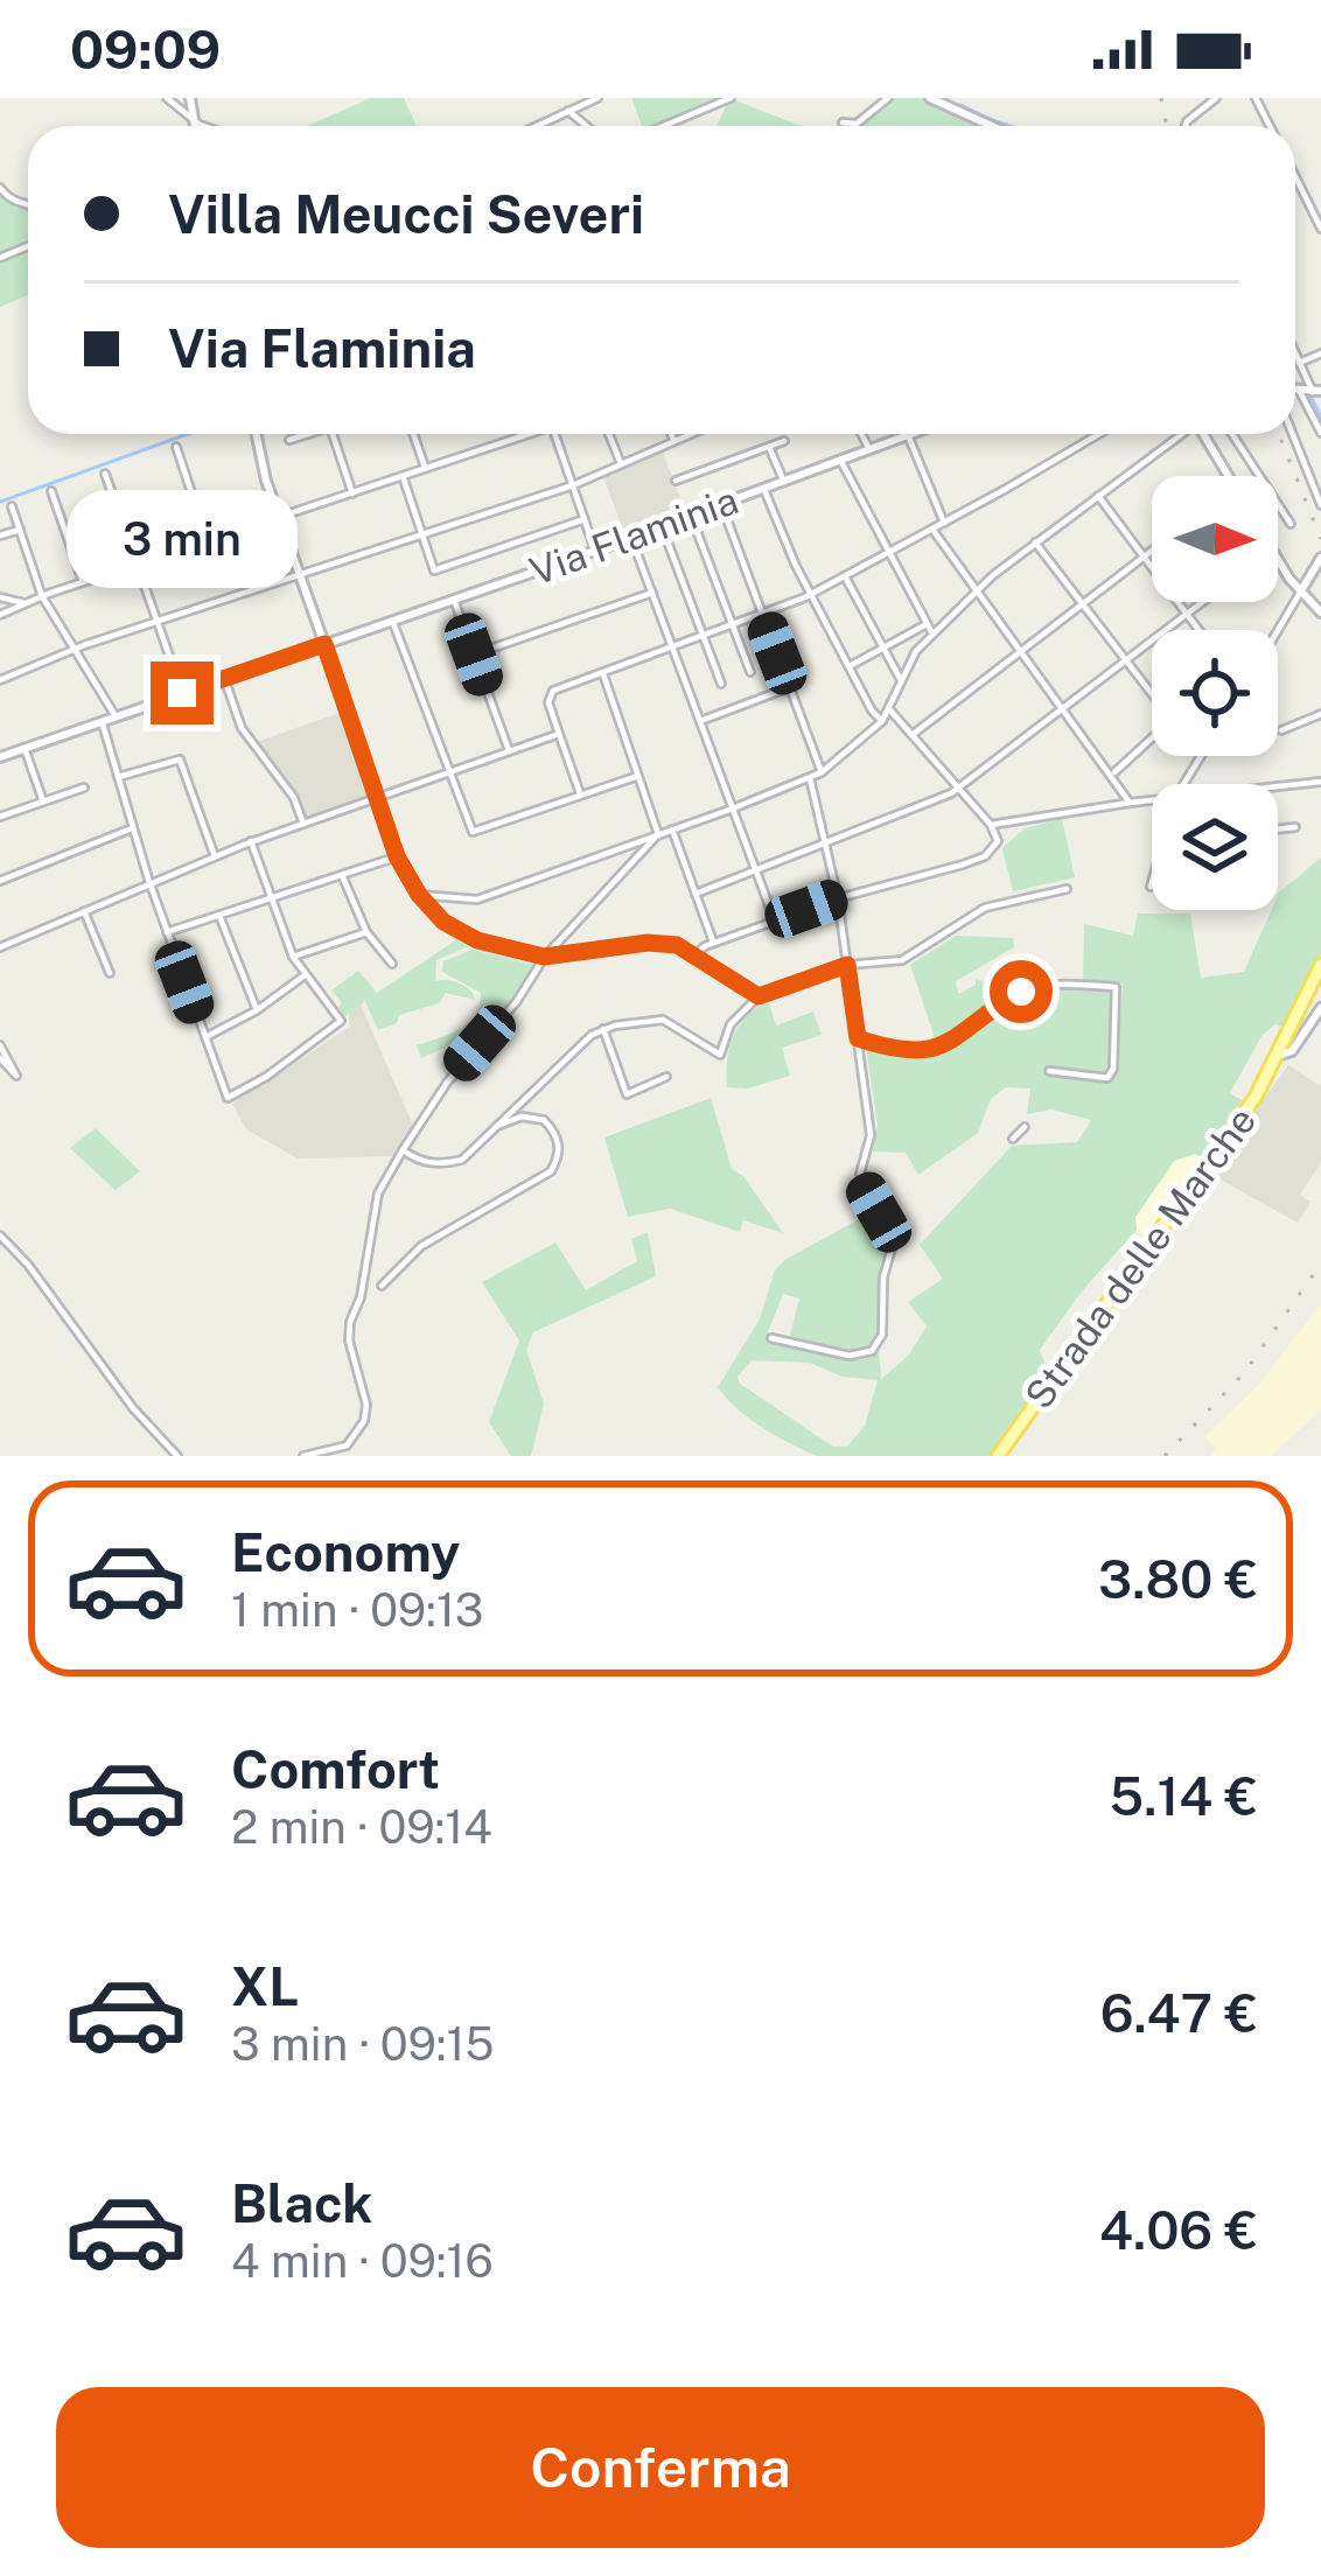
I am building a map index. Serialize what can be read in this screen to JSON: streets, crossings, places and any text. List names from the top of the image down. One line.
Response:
{"streets":{"main road":["Strada delle Marche"],"street":["Via Flaminia"]},"north":"right","page":{"status":"09:09","banner":["Villa Meucci Severi","Via Flaminia"],"bubble":"3 min","list":[{"name":"Economy","note":"1 min · 09:13","value":"3.80 €"},{"name":"Comfort","note":"2 min · 09:14","value":"5.14 €"},{"name":"XL","note":"3 min · 09:15","value":"6.47 €"},{"name":"Black","note":"4 min · 09:16","value":"4.06 €"}],"buttons":"Conferma"}}
